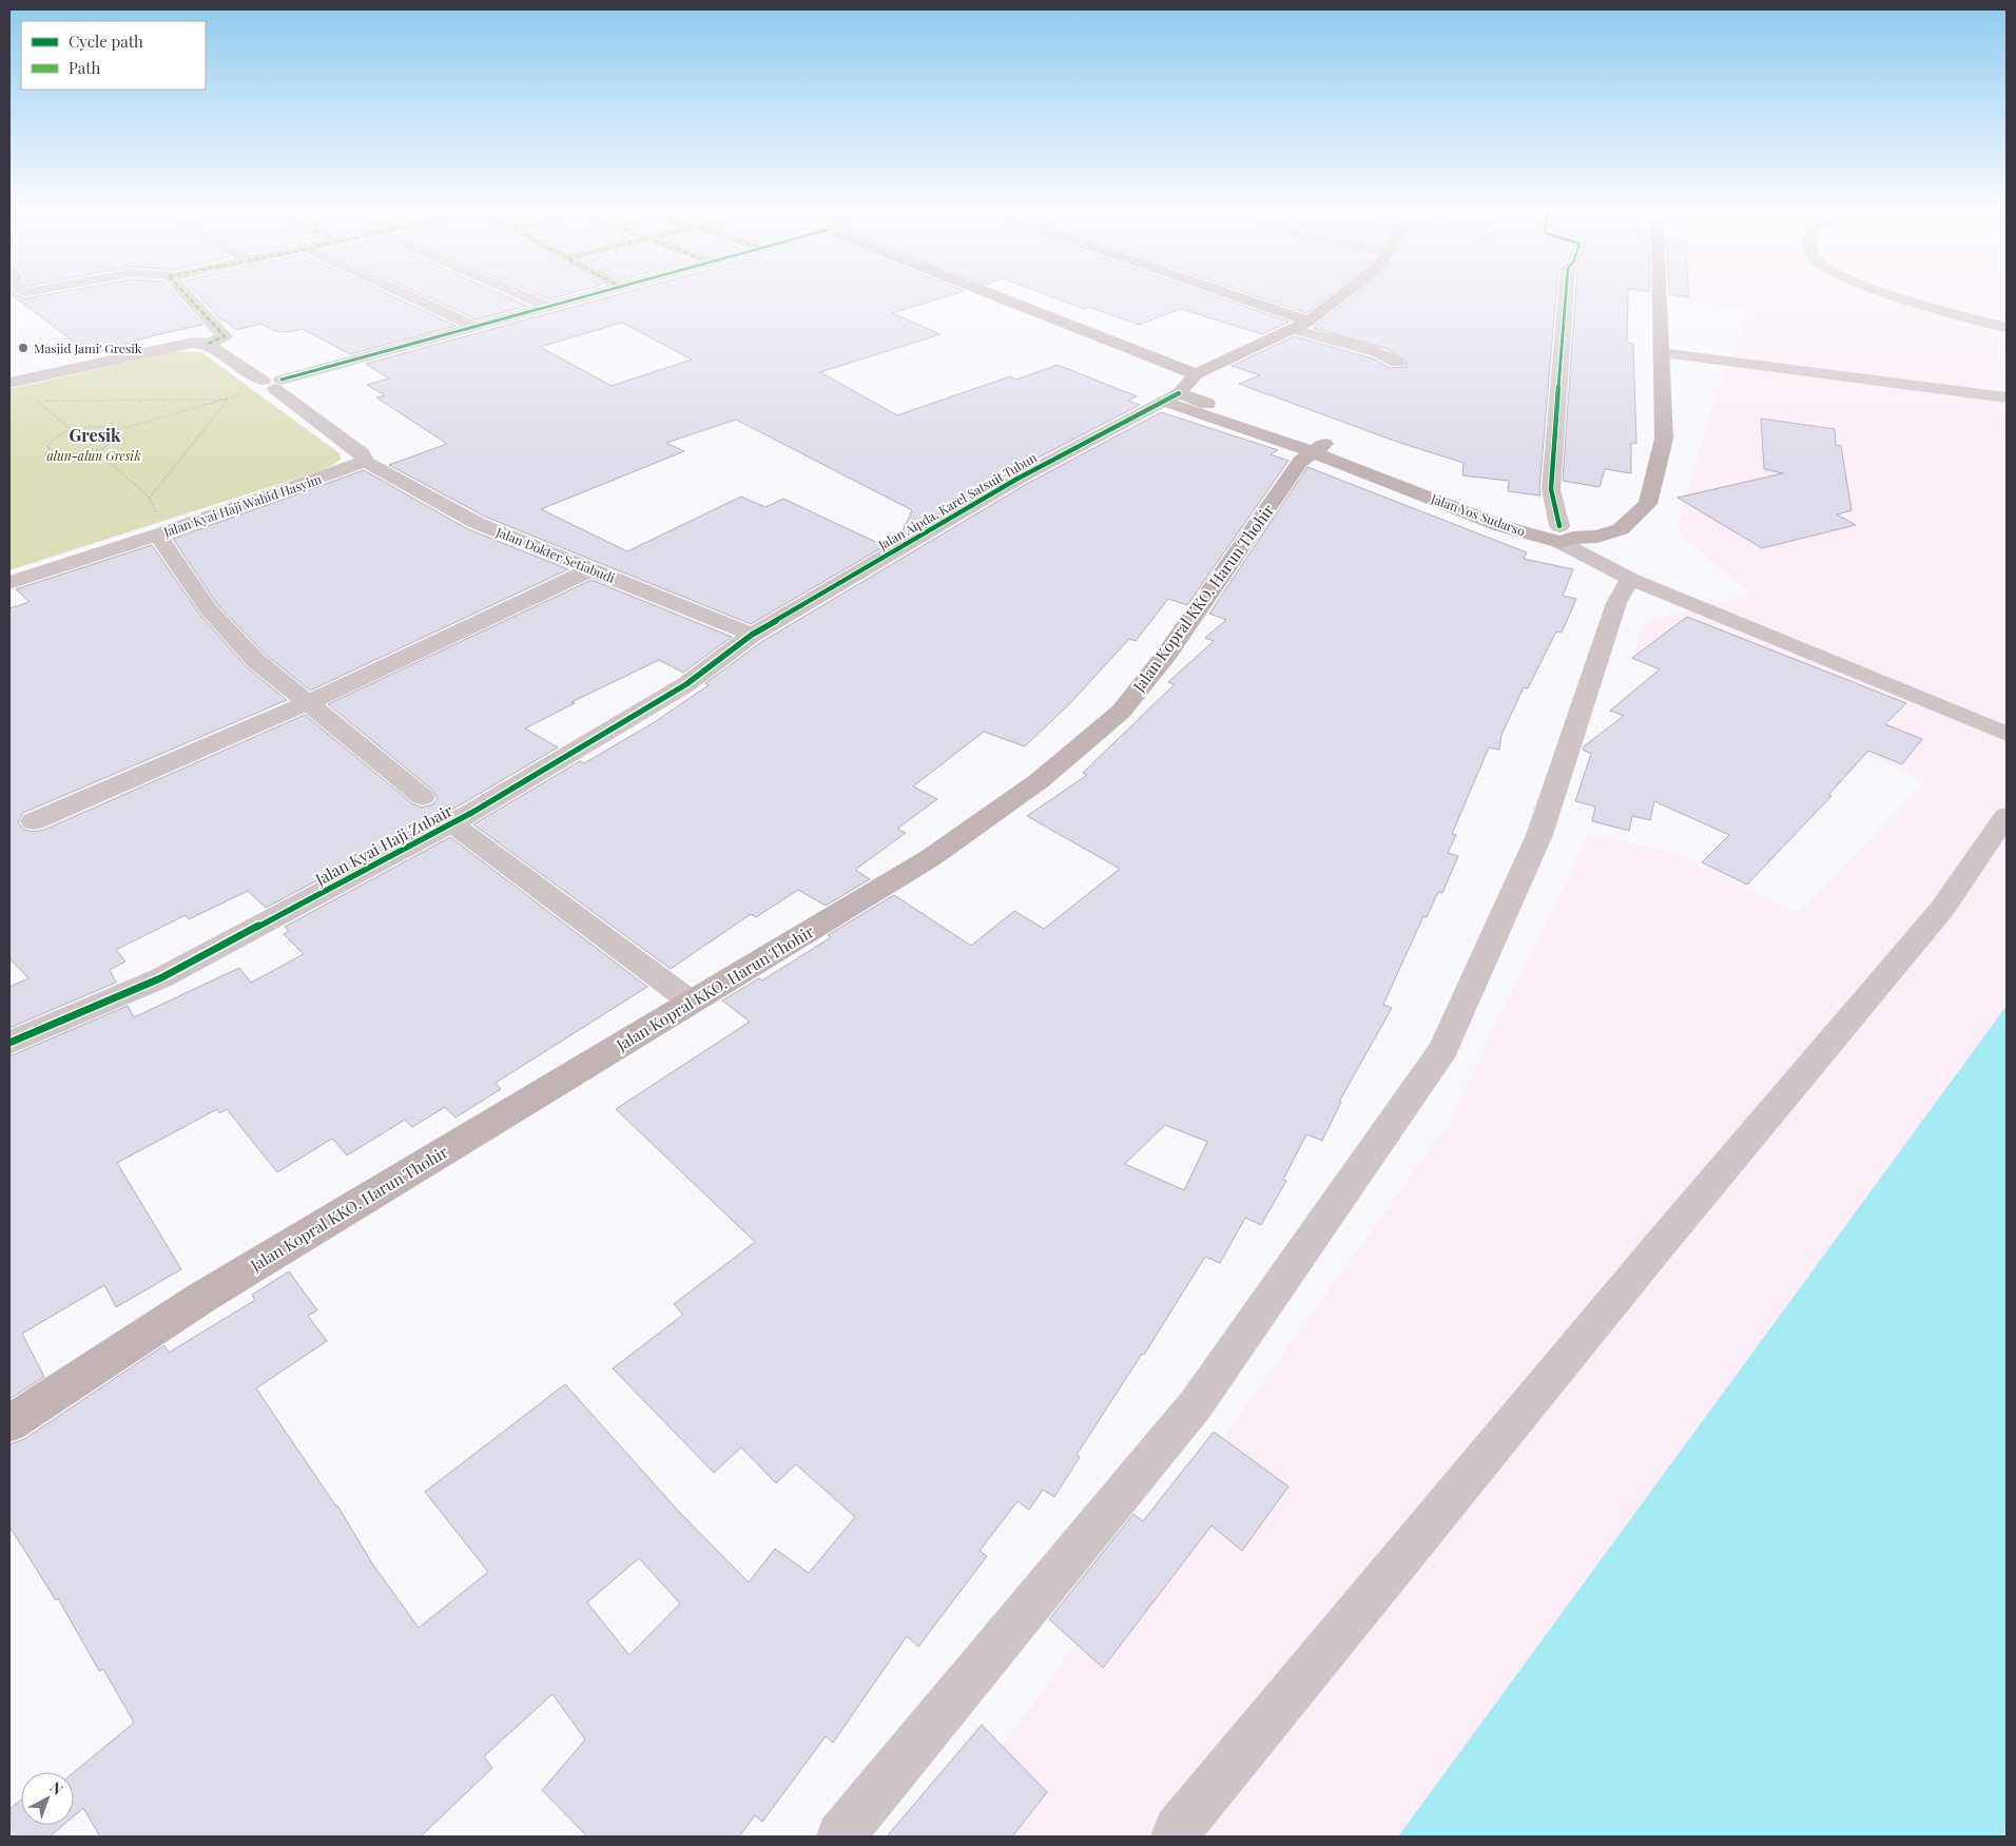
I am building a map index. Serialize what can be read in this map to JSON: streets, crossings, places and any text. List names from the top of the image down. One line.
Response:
{"streets":{"main road":["Jalan Yos Sudarso","Jalan Kopral KKO. Harun Thohir"],"street":["Jalan Aipda. Karel Satsuit Tubun","Jalan Kyai Haji Wahid Hasyim","Jalan Dokter Setiabudi","Jalan Kyai Haji Zubair"]},"crossings":[["Jalan Aipda. Karel Satsuit Tubun","Jalan Yos Sudarso"],["Jalan Aipda. Karel Satsuit Tubun","Jalan Dokter Setiabudi"],["Jalan Aipda. Karel Satsuit Tubun","Jalan Kyai Haji Zubair"],["Jalan Kyai Haji Wahid Hasyim","Jalan Dokter Setiabudi"],["Jalan Yos Sudarso","Jalan Kopral KKO. Harun Thohir"],["Jalan Dokter Setiabudi","Jalan Kyai Haji Zubair"]],"districts":["Gresik"],"parks":["alun-alun Gresik"],"places":["Masjid Jami' Gresik"],"legend":["Cycle path","Path"],"north":"top right"}
